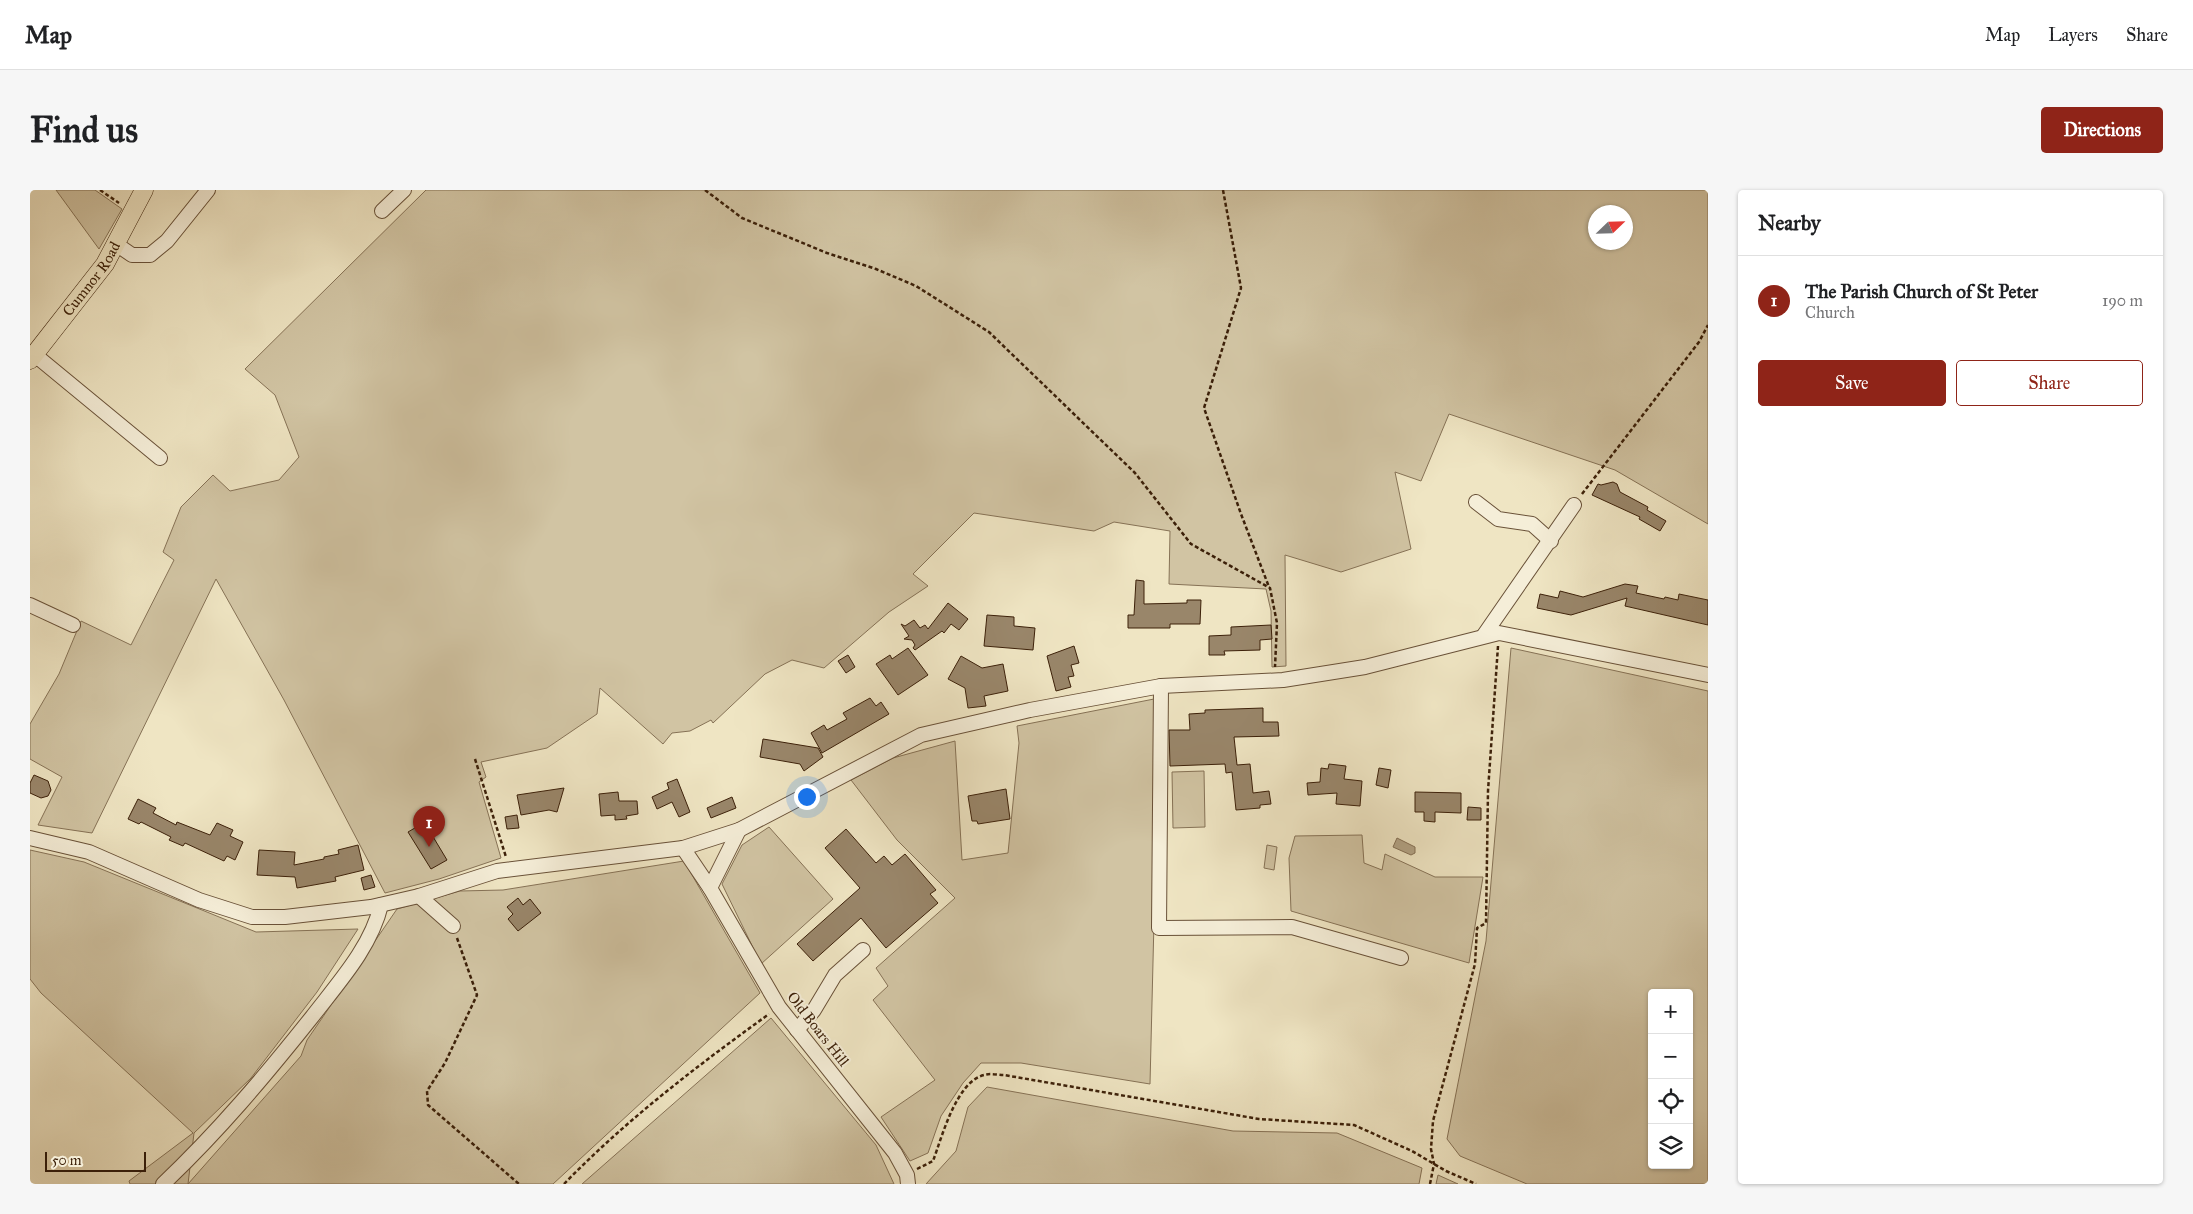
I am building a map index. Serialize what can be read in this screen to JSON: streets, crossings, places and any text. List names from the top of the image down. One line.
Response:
{"streets":{"main road":["Cumnor Road"],"street":["Old Boars Hill"]},"scale_bar":"50 m","north":"top right","page":{"header":"Map","nav":["Map","Layers","Share"],"buttons":["Directions",["Save","Share"]],"title":"Find us","heading":"Nearby","list":[{"mark":"1","name":"The Parish Church of St Peter","note":"Church","value":"190 m"}],"pins":"1","map_buttons":["+","−"],"scale":"50 m"}}
